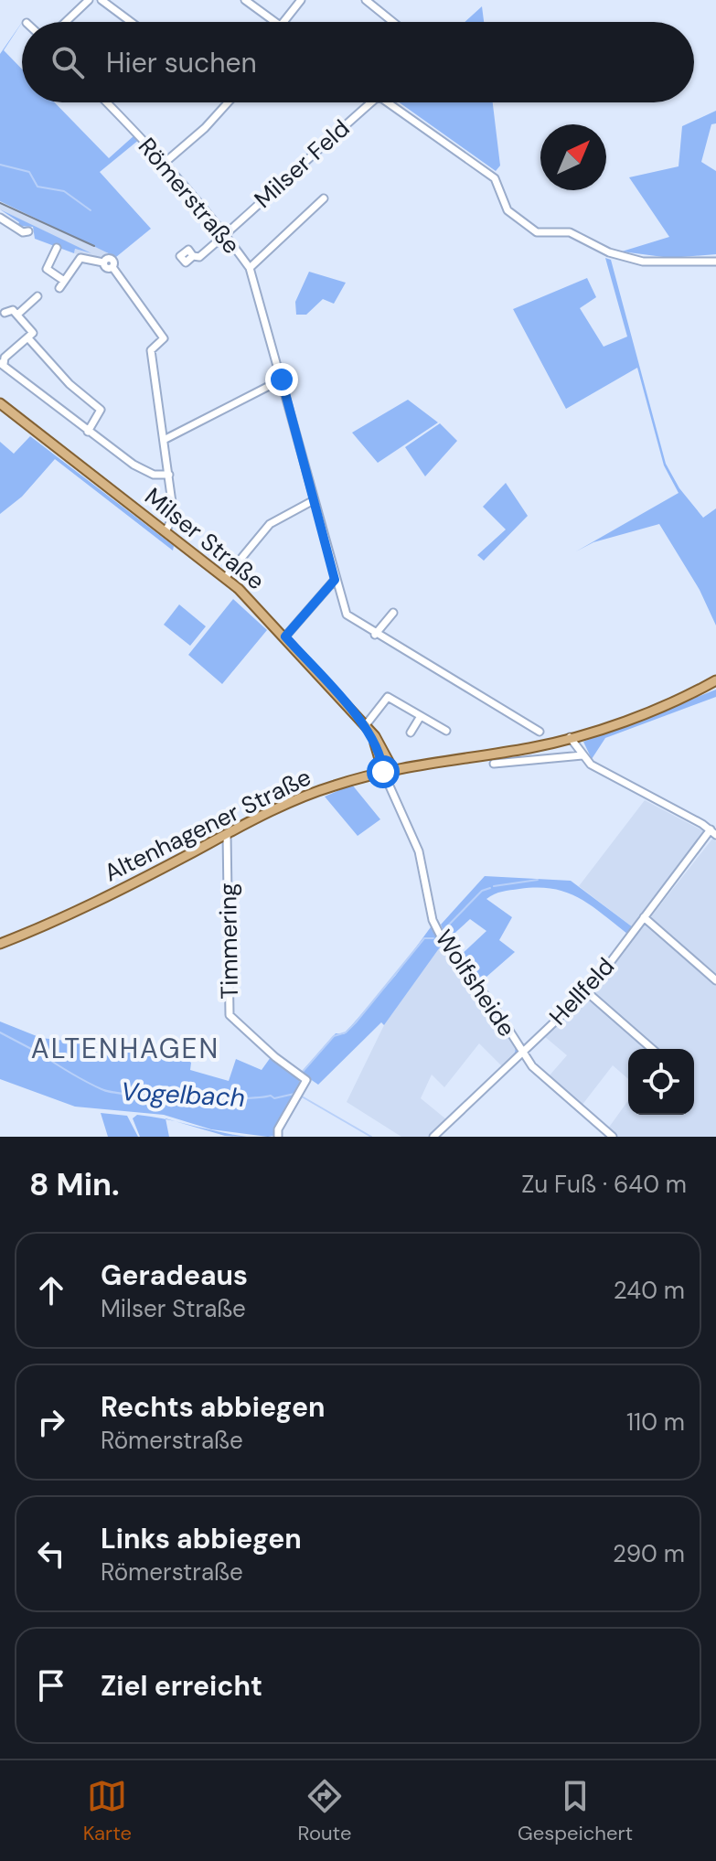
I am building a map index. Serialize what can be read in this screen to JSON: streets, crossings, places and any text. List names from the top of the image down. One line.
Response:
{"streets":{"main road":["Milser Straße","Altenhagener Straße"],"street":["Milser Feld","Römerstraße","Timmering","Wolfsheide","Hellfeld"]},"crossings":[["Milser Feld","Römerstraße"],["Milser Straße","Altenhagener Straße"],["Milser Straße","Wolfsheide"],["Altenhagener Straße","Timmering"],["Altenhagener Straße","Wolfsheide"],["Wolfsheide","Hellfeld"]],"districts":["ALTENHAGEN"],"water":["Vogelbach"],"north":"top right","page":{"search":"Hier suchen","heading":["8 Min.","Zu Fuß · 640 m"],"list":[["Geradeaus","Milser Straße","240 m"],["Rechts abbiegen","Römerstraße","110 m"],["Links abbiegen","Römerstraße","290 m"],"Ziel erreicht"],"nav":["Karte","Route","Gespeichert"]}}
